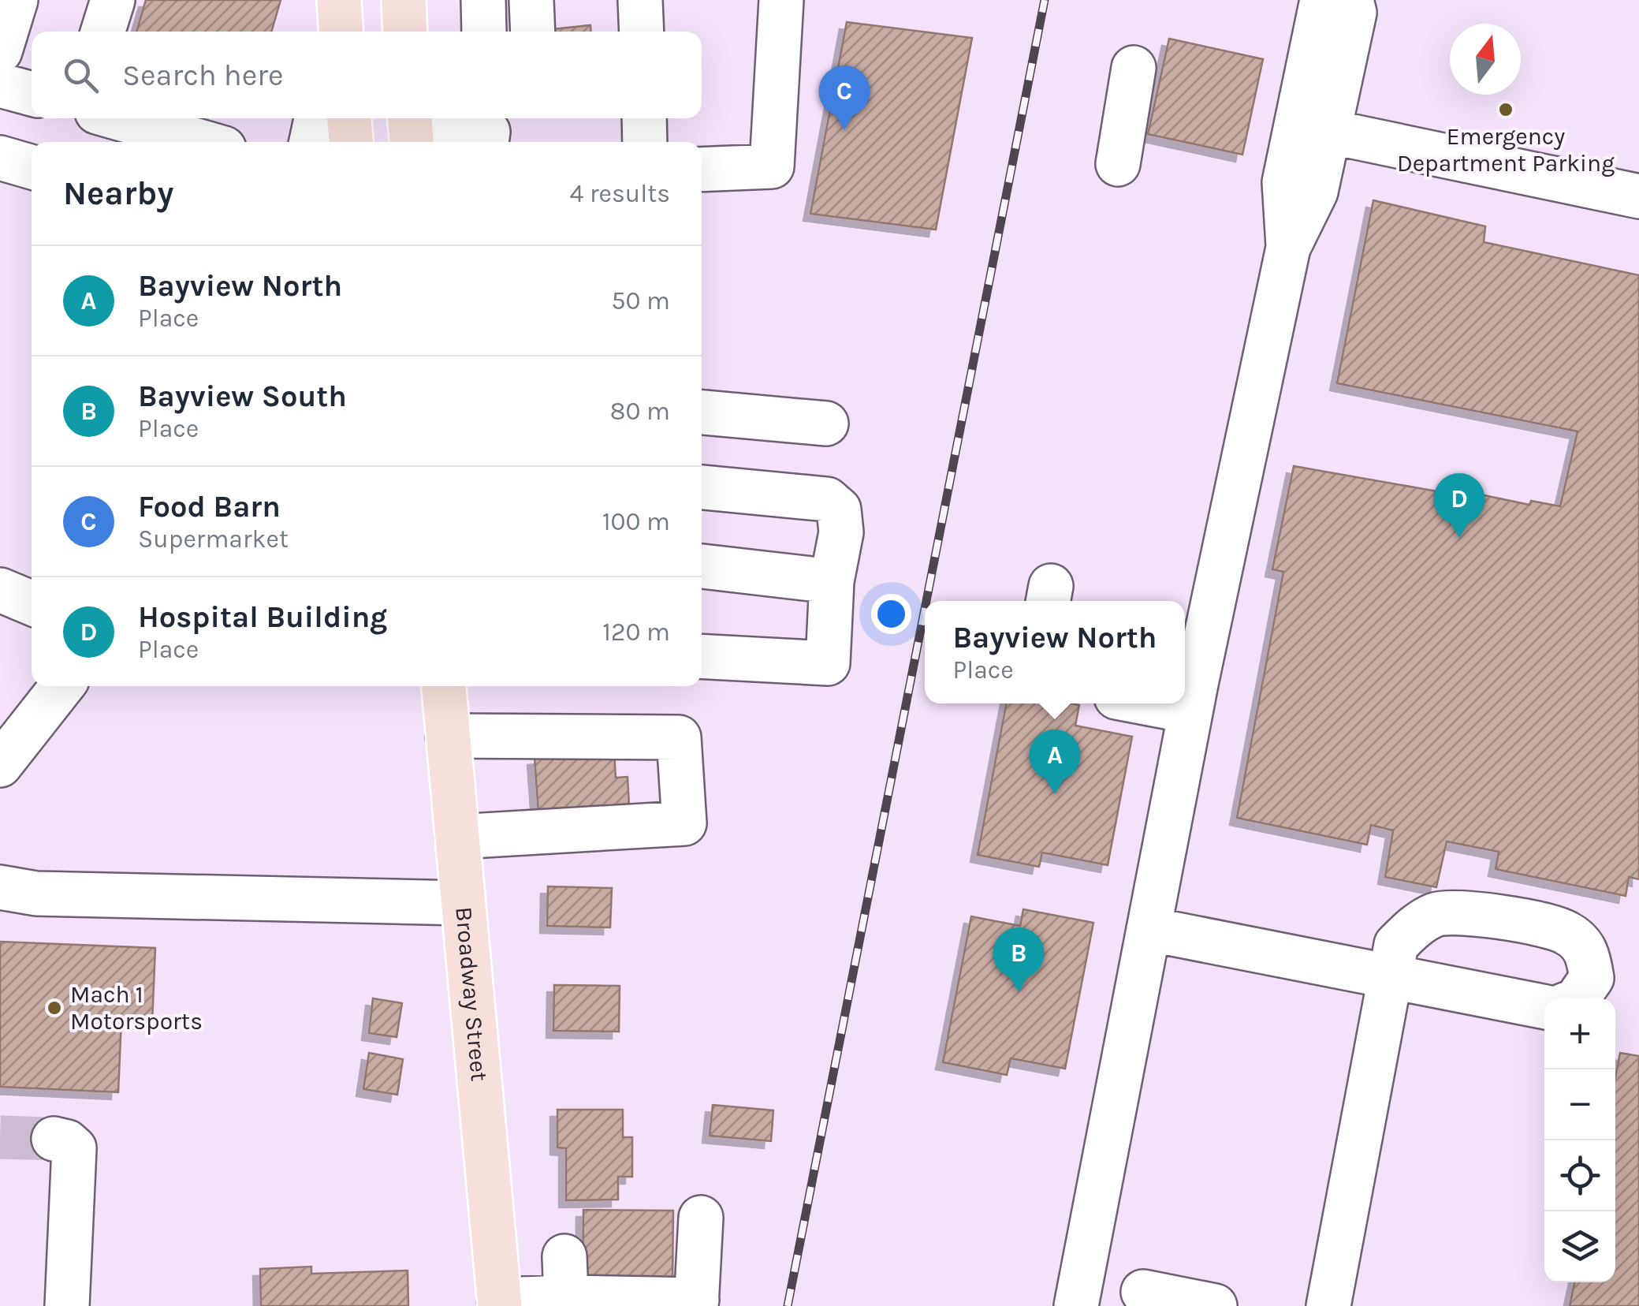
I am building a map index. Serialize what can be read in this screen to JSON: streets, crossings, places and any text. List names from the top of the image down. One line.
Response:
{"streets":{"main road":["Broadway Street"]},"places":["Emergency Department Parking","Mach 1 Motorsports"],"north":"top","page":{"search":"Search here","pins":["C","D","A","B"],"heading":["Nearby","4 results"],"list":[{"mark":"A","name":"Bayview North","note":"Place","value":"50 m"},{"mark":"B","name":"Bayview South","note":"Place","value":"80 m"},{"mark":"C","name":"Food Barn","note":"Supermarket","value":"100 m"},{"mark":"D","name":"Hospital Building","note":"Place","value":"120 m"}],"popup":["Bayview North","Place"],"map_buttons":["+","−"]}}
